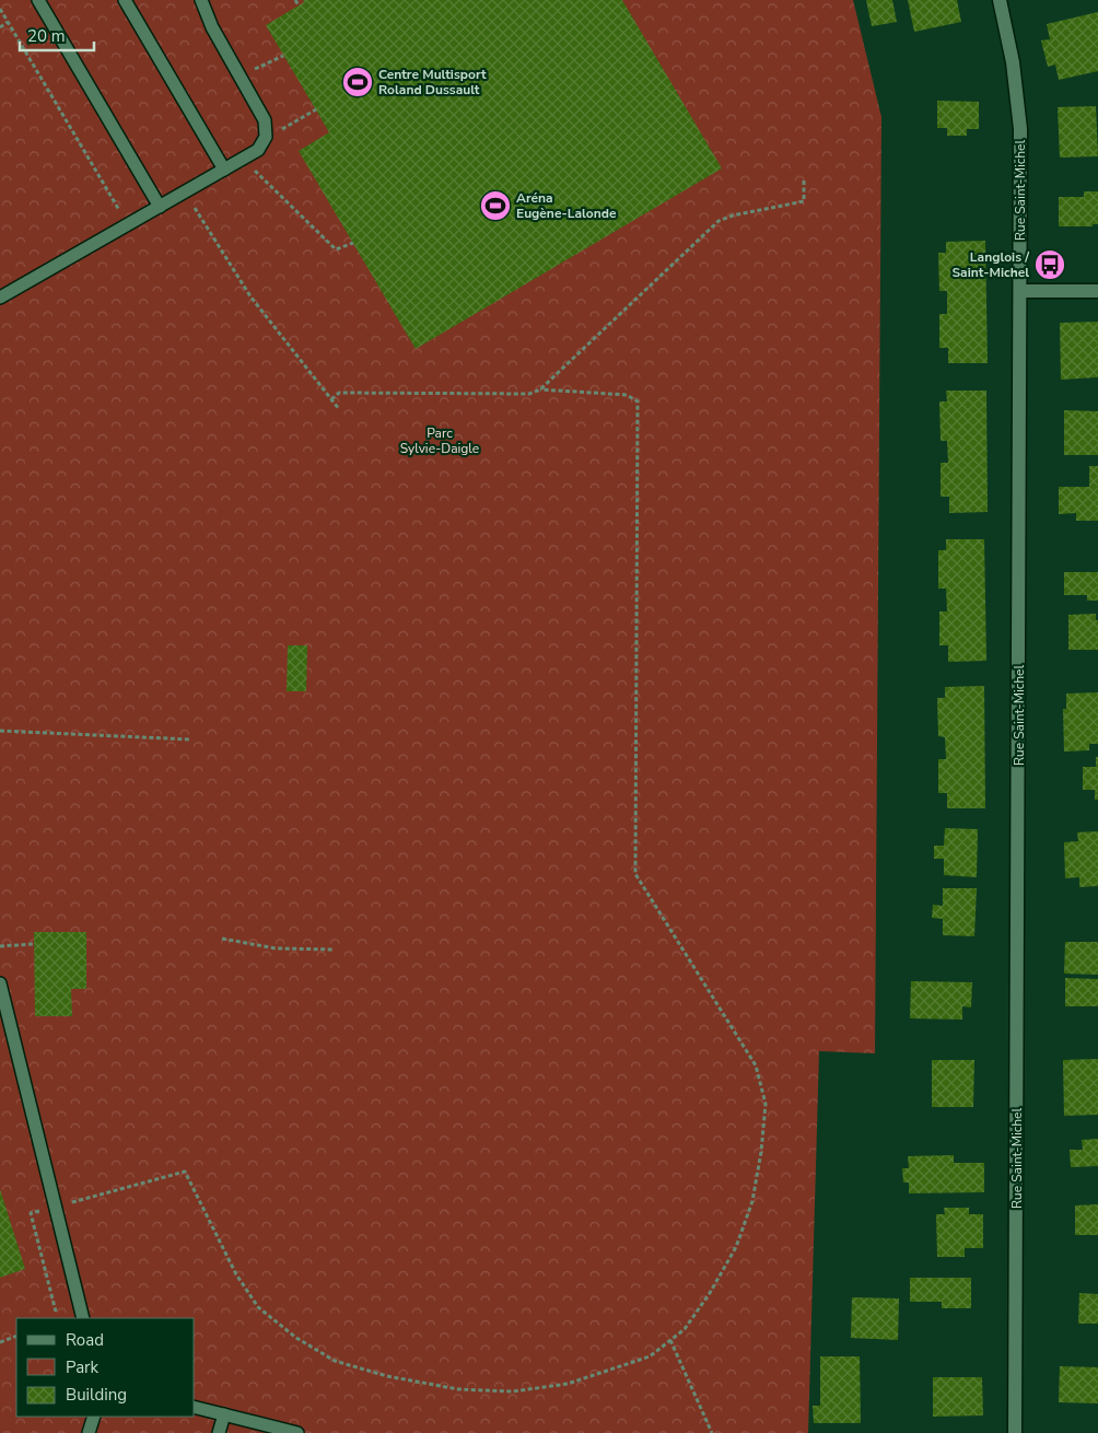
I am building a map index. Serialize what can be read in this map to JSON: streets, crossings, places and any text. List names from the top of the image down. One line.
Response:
{"streets":{"street":["Rue Saint-Michel"]},"parks":["Parc Sylvie-Daigle"],"places":{"sports":["Centre Multisport Roland Dussault","Aréna Eugène-Lalonde"],"bus stop":["Langlois / Saint-Michel"]},"legend":["Road","Park","Building"],"scale_bar":"20 m"}
